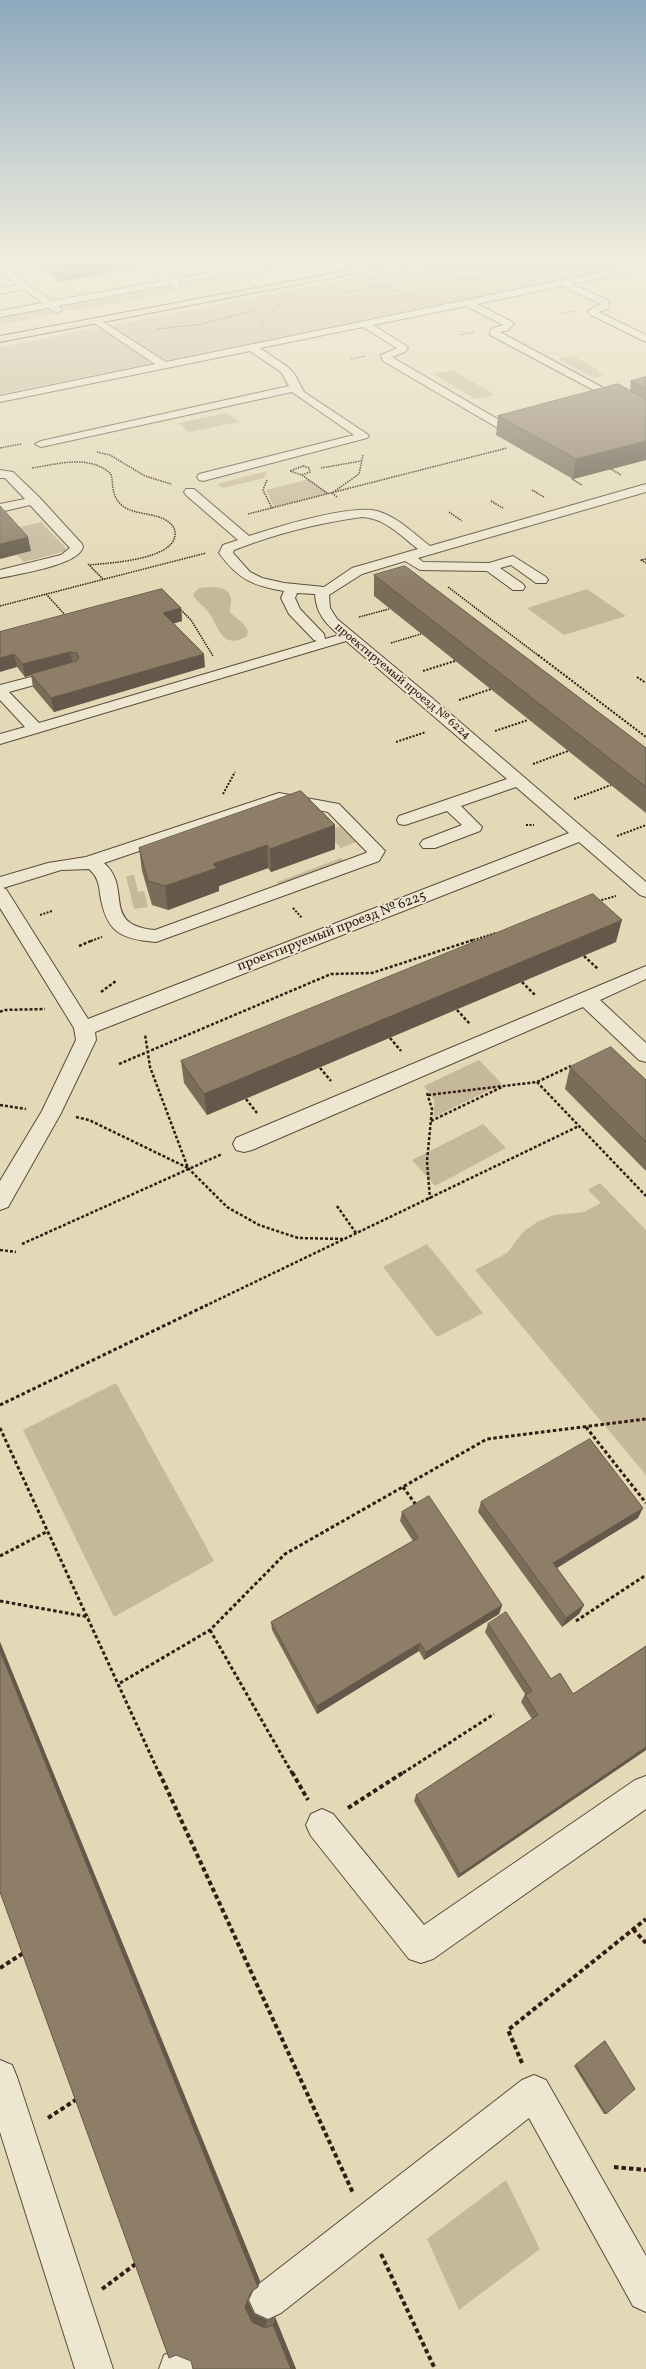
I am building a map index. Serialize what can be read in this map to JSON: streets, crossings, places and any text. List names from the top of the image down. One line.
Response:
{"streets":{"street":["проектируемый проезд № 6224","проектируемый проезд № 6225"]},"crossings":[["проектируемый проезд № 6224","проектируемый проезд № 6225"]]}
